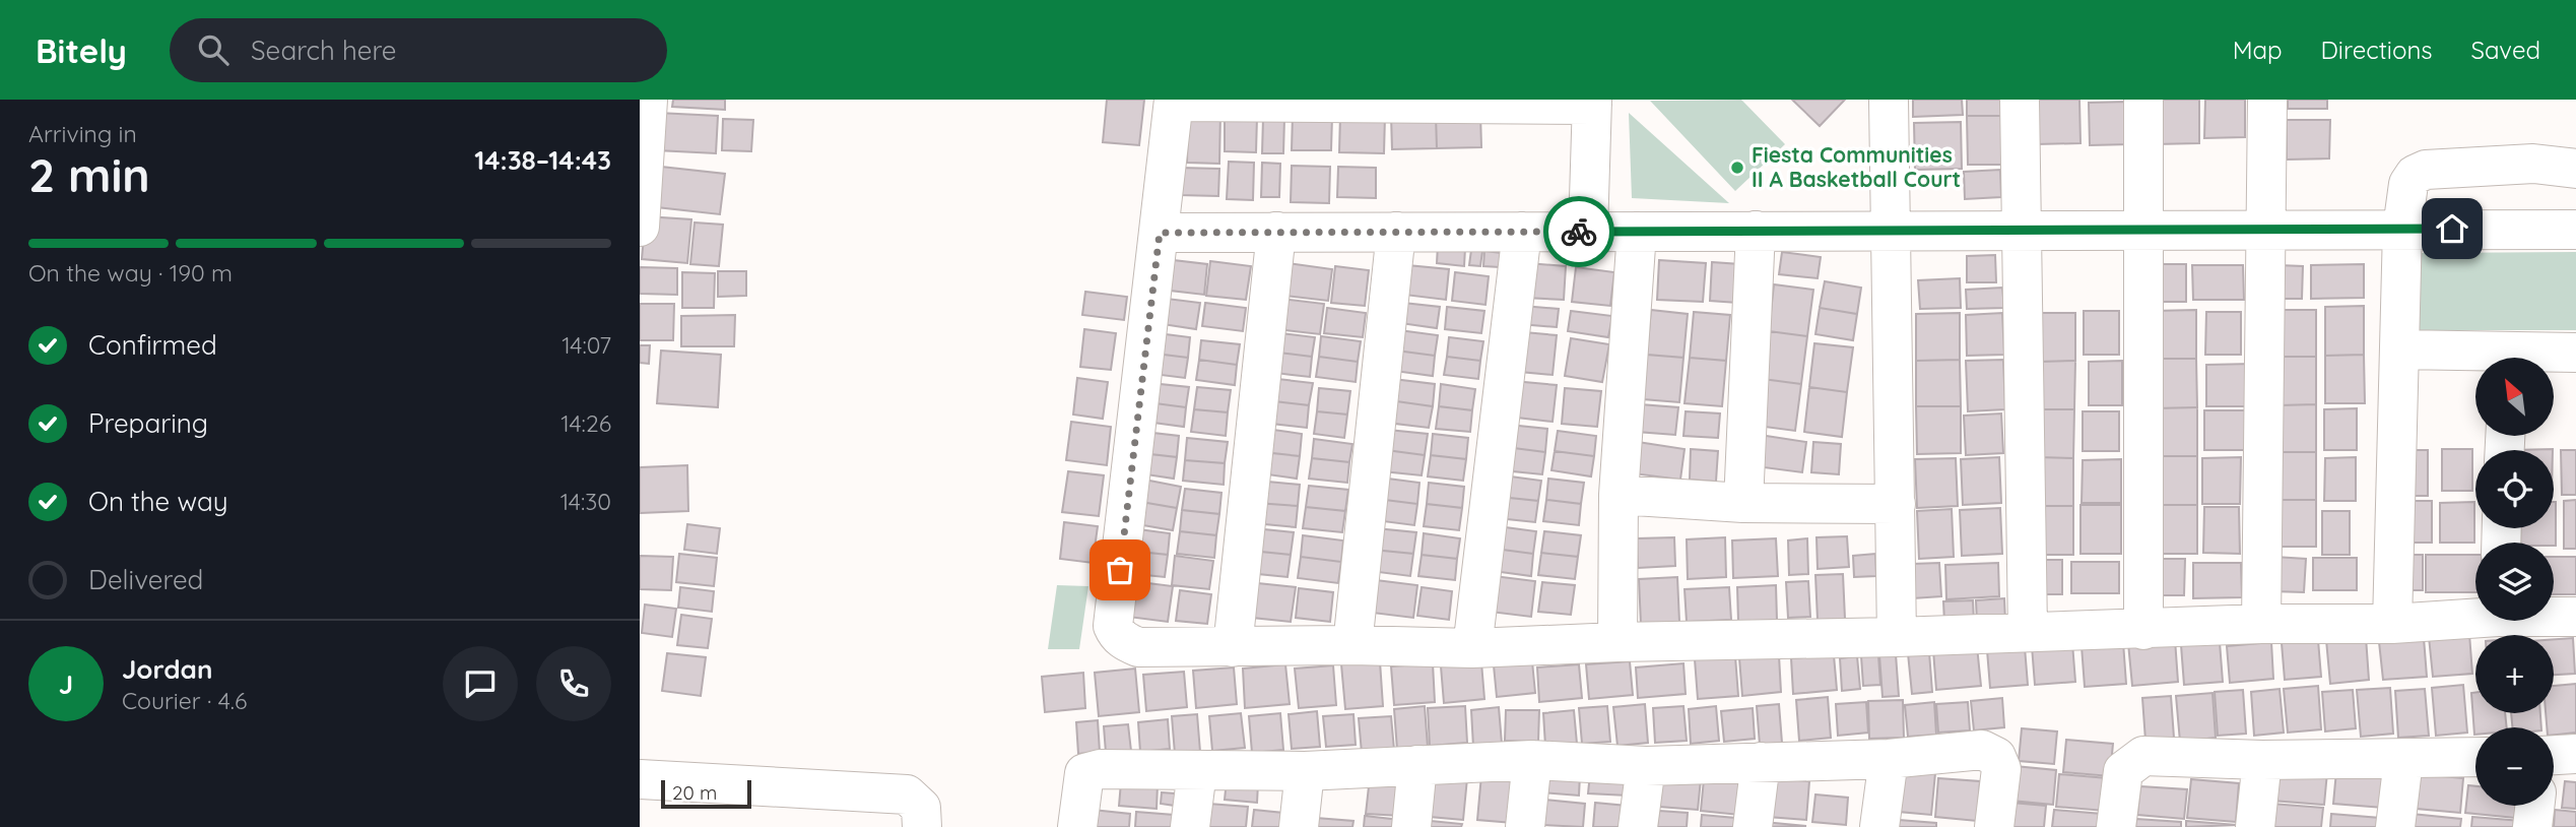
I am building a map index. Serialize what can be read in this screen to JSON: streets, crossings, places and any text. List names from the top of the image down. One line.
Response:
{"places":["Fiesta Communities II A Basketball Court"],"scale_bar":"20 m","north":"top left","page":{"header":"Bitely","search":"Search here","nav":["Map","Directions","Saved"],"heading":["2 min","Arriving in","14:38–14:43"],"panel":["Jordan","Courier · 4.6"],"bar":"On the way · 190 m","list":[["Confirmed","14:07"],["Preparing","14:26"],["On the way","14:30"],"Delivered"],"map_buttons":["+","−"],"round":"J","scale":"20 m"}}
